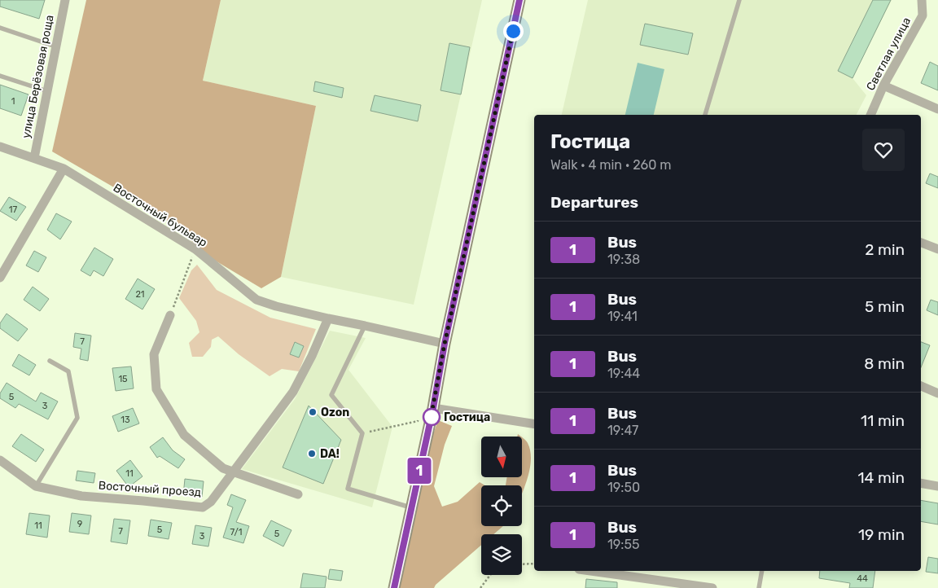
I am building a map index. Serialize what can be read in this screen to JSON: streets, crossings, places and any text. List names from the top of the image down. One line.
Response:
{"streets":{"street":["Светлая улица","улица Берёзовая роща","Восточный бульвар","Восточный проезд"]},"crossings":[["улица Берёзовая роща","Восточный бульвар"],["Восточный бульвар","Восточный проезд"]],"places":["Ozon","Гостица","DA!"],"lines":["bus line 1"],"house_numbers":["1","17","21","7","15","5","3","13","11","9","11","5","7","7/1","5","3","44"],"north":"bottom","page":{"on_map":"1","heading":[["Гостица","Walk · 4 min · 260 m"],"Departures"],"list":[{"mark":"1","name":"Bus","note":"19:38","value":"2 min"},{"mark":"1","name":"Bus","note":"19:41","value":"5 min"},{"mark":"1","name":"Bus","note":"19:44","value":"8 min"},{"mark":"1","name":"Bus","note":"19:47","value":"11 min"},{"mark":"1","name":"Bus","note":"19:50","value":"14 min"},{"mark":"1","name":"Bus","note":"19:55","value":"19 min"}]}}
